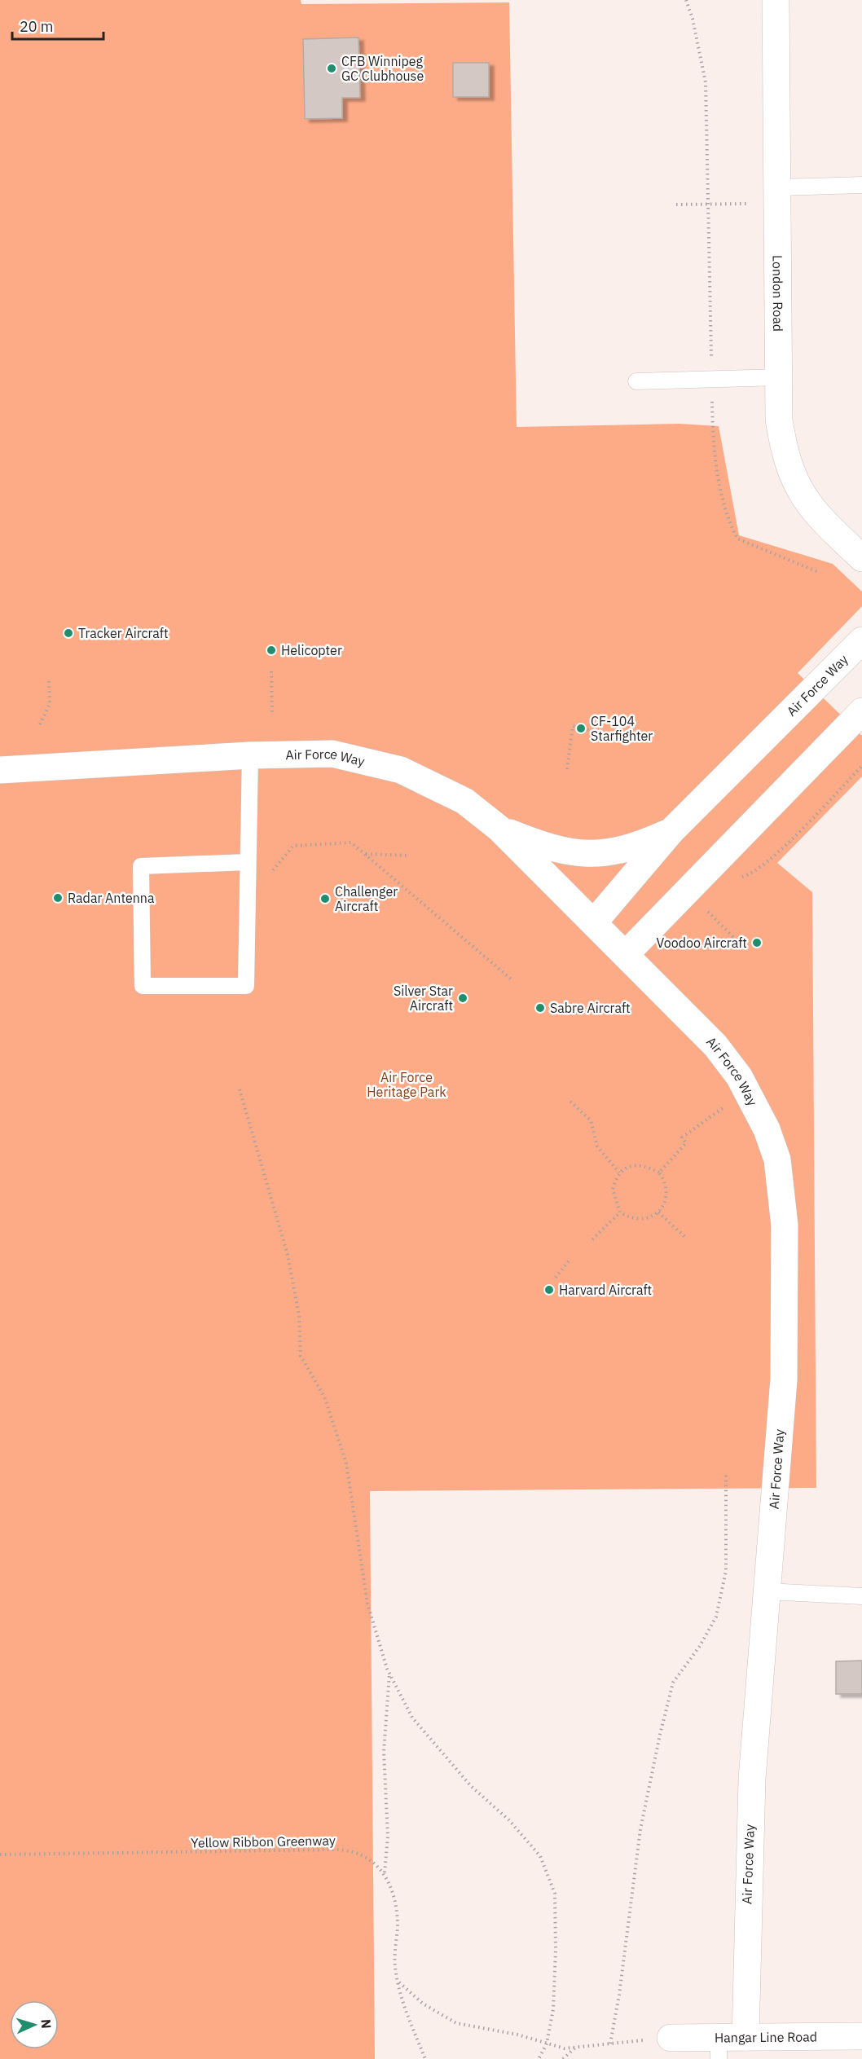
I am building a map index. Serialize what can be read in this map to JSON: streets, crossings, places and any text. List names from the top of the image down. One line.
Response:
{"streets":{"street":["London Road","Air Force Way","Hangar Line Road"],"path":["Yellow Ribbon Greenway"]},"crossings":[["Air Force Way","Hangar Line Road"]],"parks":["Air Force Heritage Park"],"places":["CFB Winnipeg GC Clubhouse","Tracker Aircraft","Helicopter","CF-104 Starfighter","Radar Antenna","Challenger Aircraft","Voodoo Aircraft","Silver Star Aircraft","Sabre Aircraft","Harvard Aircraft"],"scale_bar":"20 m","north":"right"}
